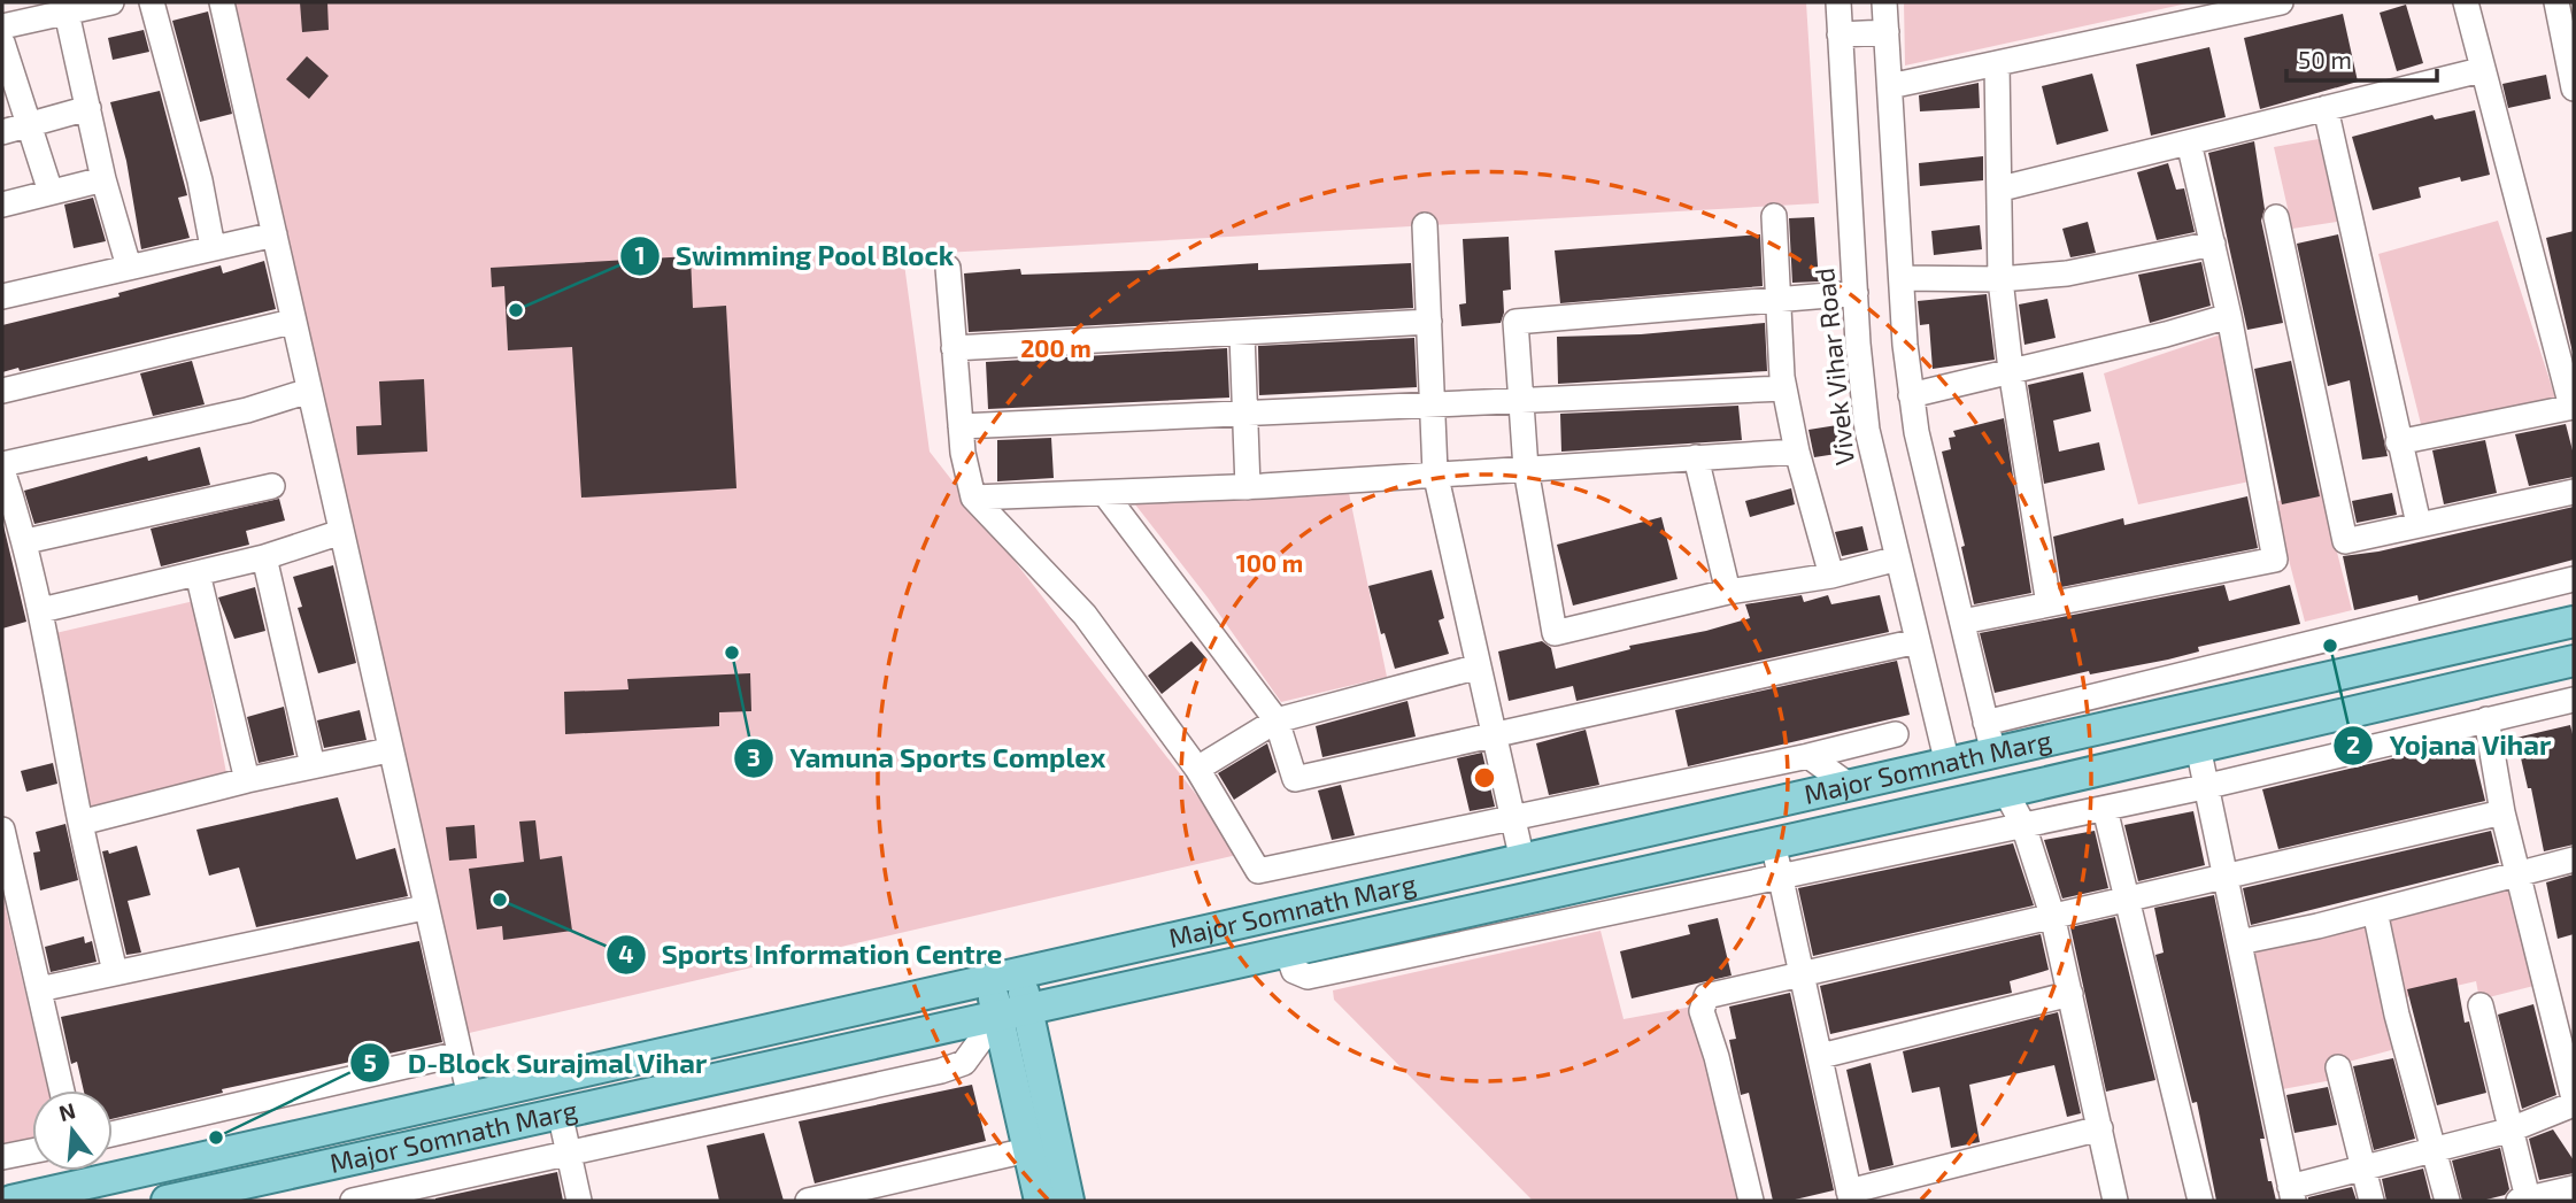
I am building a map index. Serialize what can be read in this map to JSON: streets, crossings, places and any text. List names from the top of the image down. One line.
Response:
{"streets":{"main road":["Major Somnath Marg"],"street":["Vivek Vihar Road"]},"crossings":[["Vivek Vihar Road","Major Somnath Marg"]],"places":["Swimming Pool Block","Yojana Vihar","Yamuna Sports Complex","Sports Information Centre","D-Block Surajmal Vihar"],"scale_bar":"50 m","north":"top","rings":["200 m","100 m"]}
